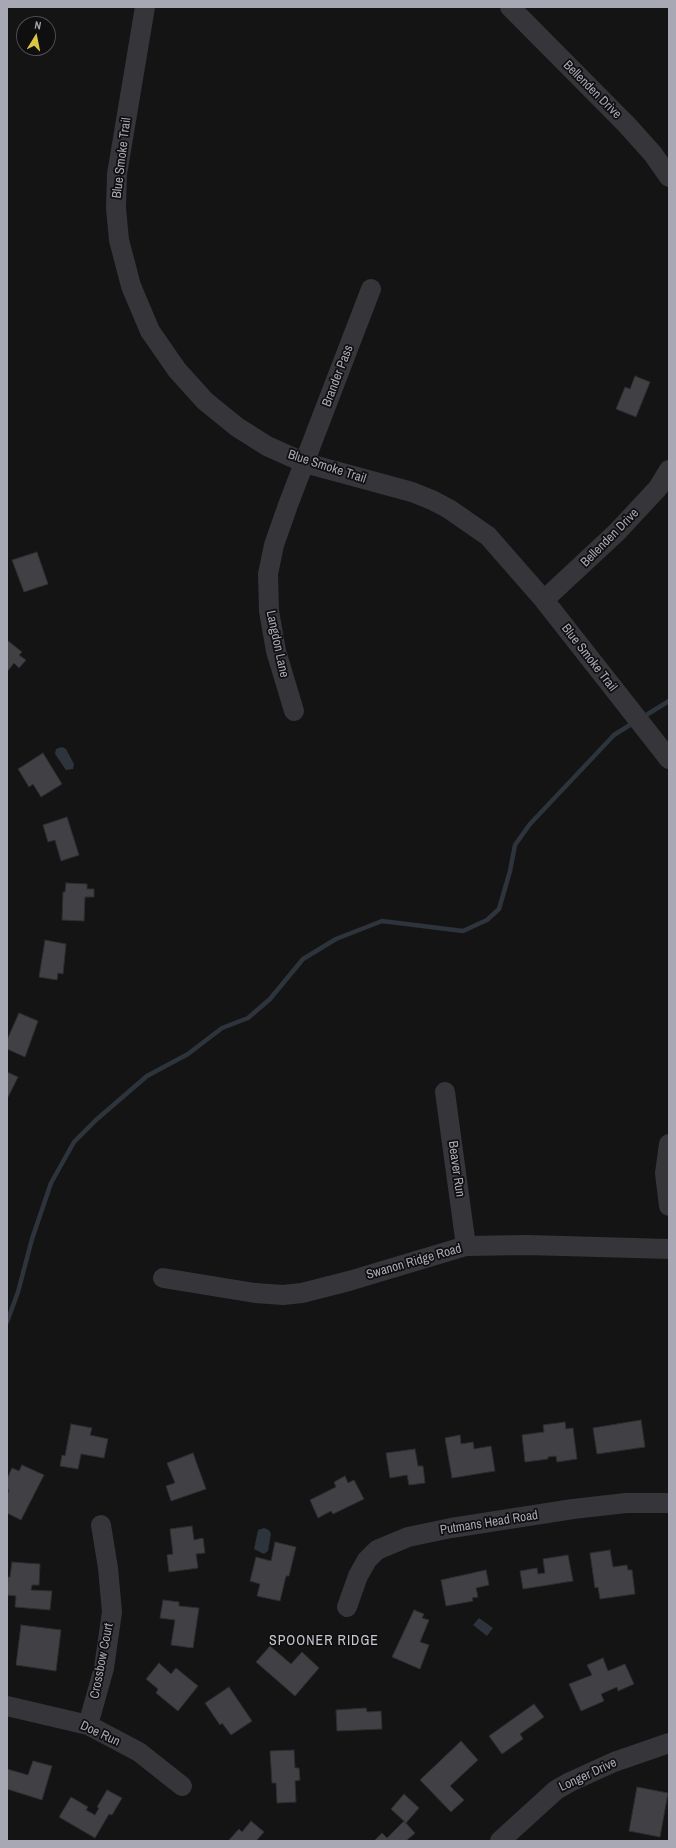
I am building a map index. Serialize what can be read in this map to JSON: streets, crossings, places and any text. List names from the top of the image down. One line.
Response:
{"streets":{"street":["Bellenden Drive","Blue Smoke Trail","Brander Pass","Langdon Lane","Beaver Run","Swanon Ridge Road","Putmans Head Road","Crossbow Court","Doe Run","Longer Drive"]},"crossings":[["Bellenden Drive","Blue Smoke Trail"],["Blue Smoke Trail","Brander Pass"],["Blue Smoke Trail","Langdon Lane"],["Brander Pass","Langdon Lane"],["Beaver Run","Swanon Ridge Road"],["Crossbow Court","Doe Run"]],"districts":["SPOONER RIDGE"],"north":"top"}
